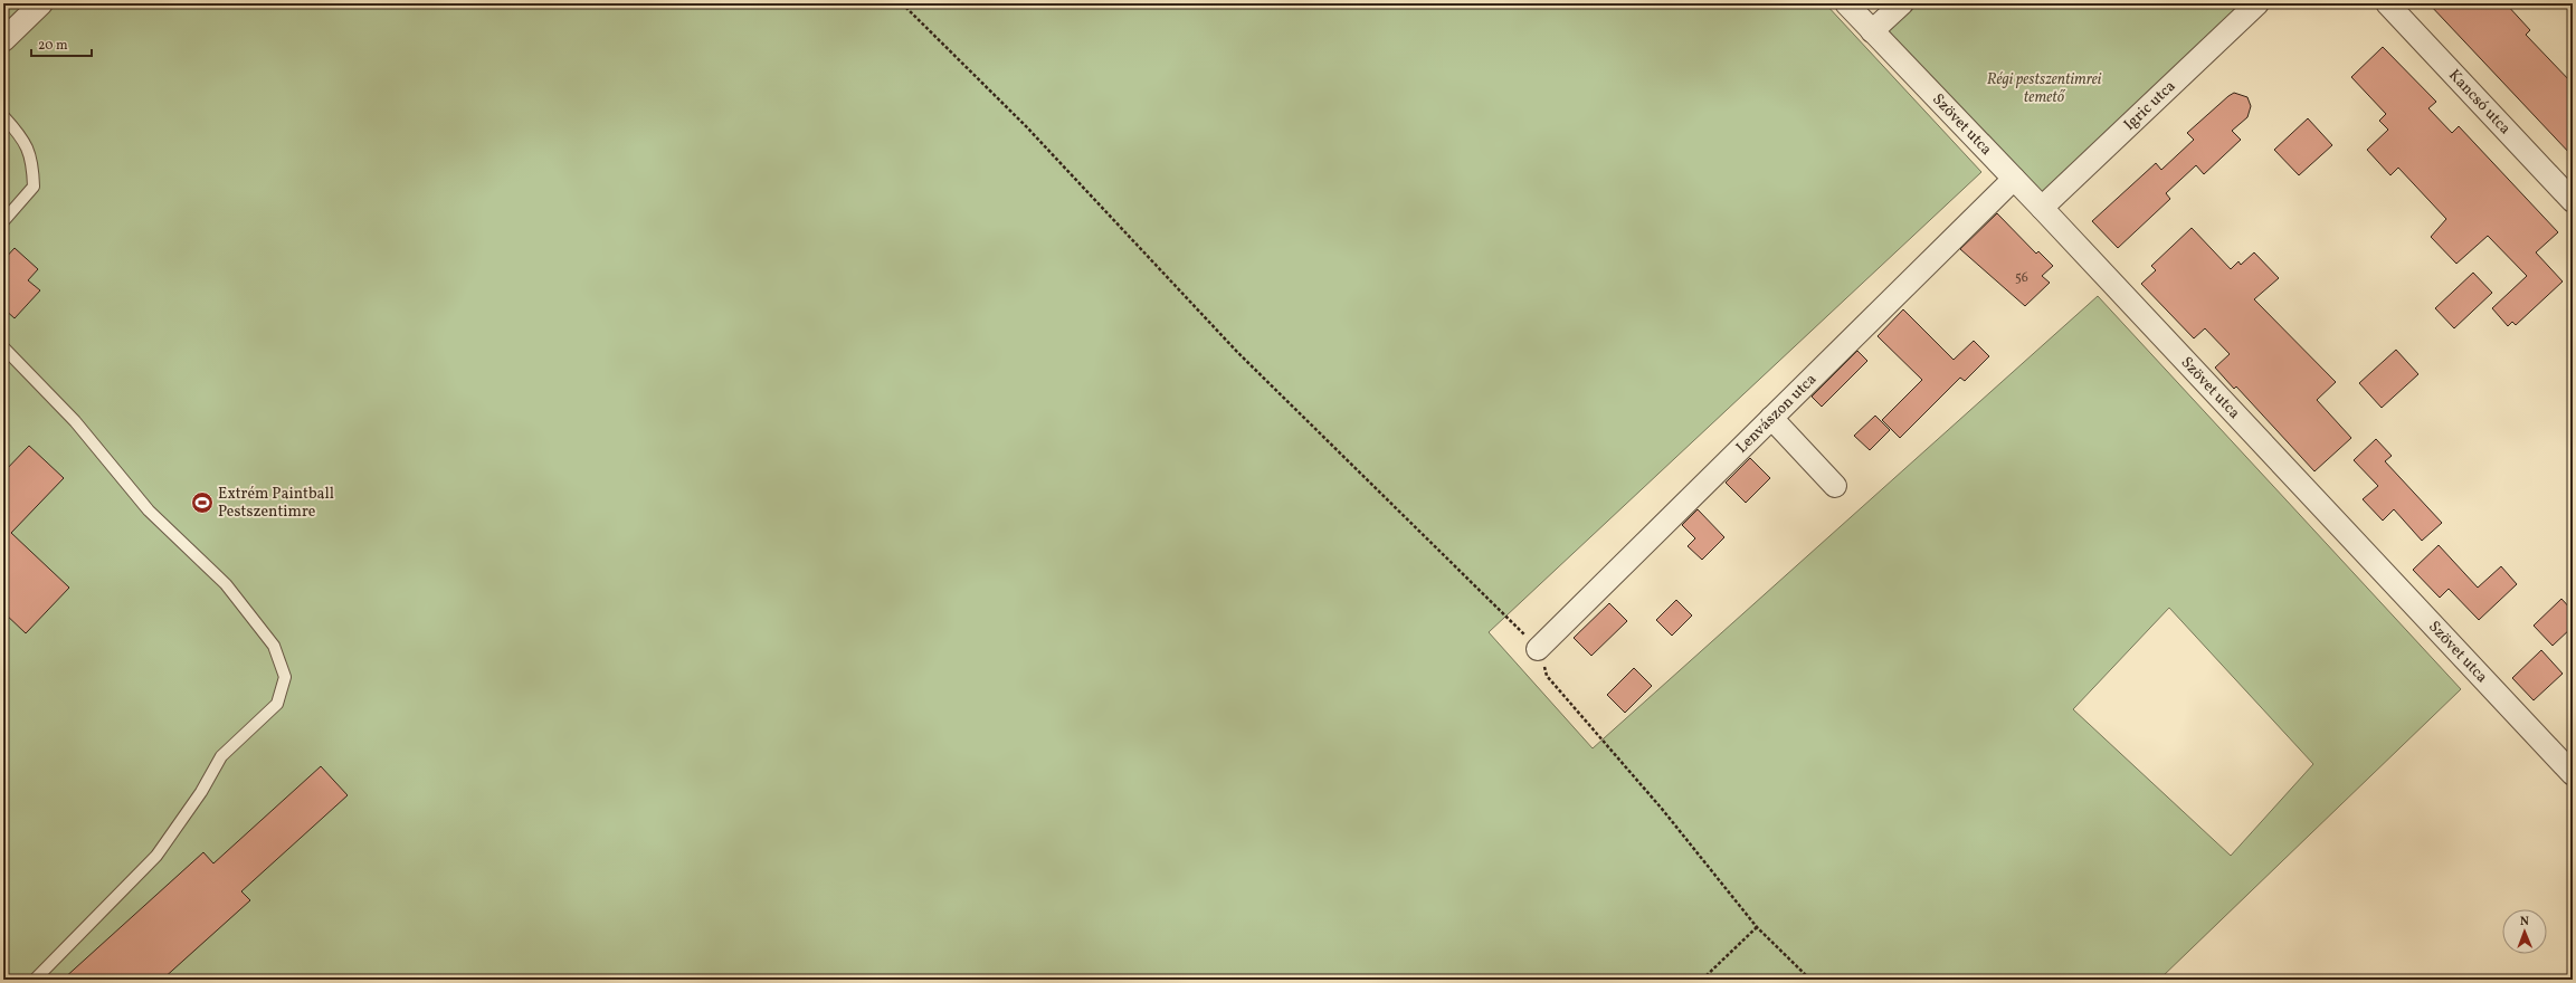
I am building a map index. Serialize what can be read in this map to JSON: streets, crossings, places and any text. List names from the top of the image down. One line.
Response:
{"streets":{"street":["Kancsó utca","Igric utca","Szövet utca","Lenvászon utca"]},"crossings":[["Igric utca","Szövet utca"],["Szövet utca","Lenvászon utca"]],"parks":["Régi pestszentimrei temető"],"places":{"sports":["Extrém Paintball Pestszentimre"]},"house_numbers":["56"],"scale_bar":"20 m","north":"top"}
